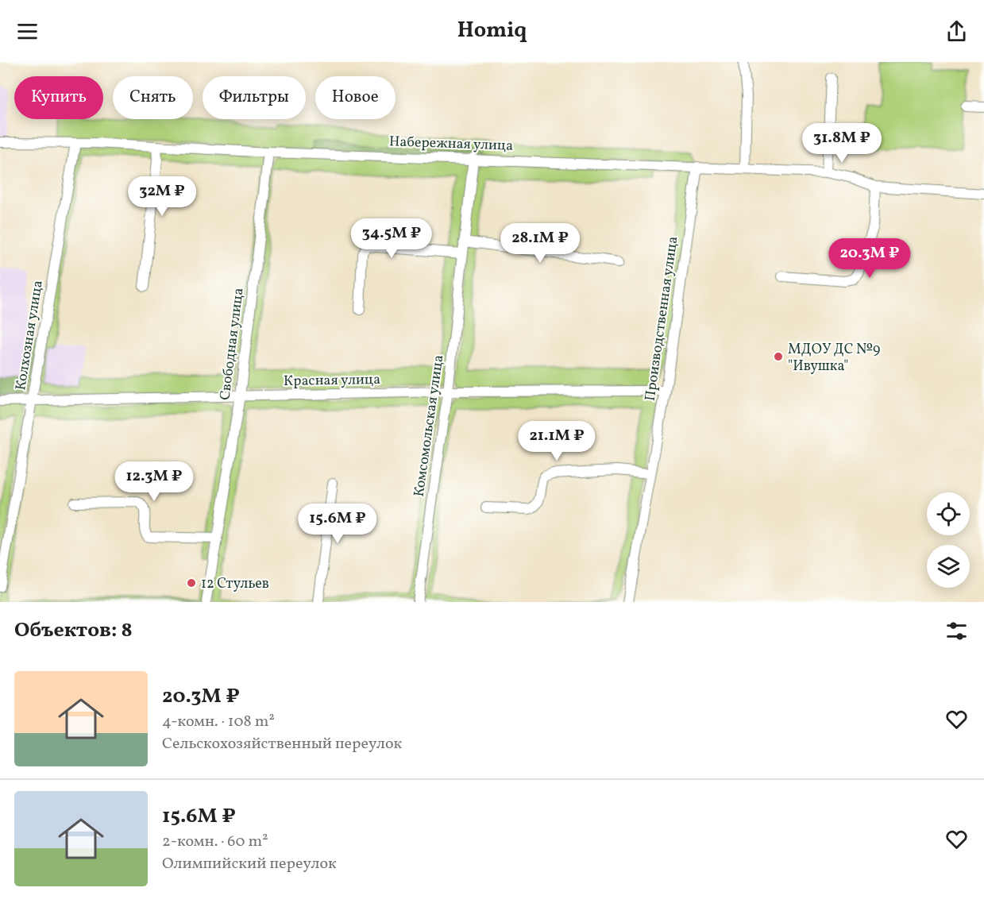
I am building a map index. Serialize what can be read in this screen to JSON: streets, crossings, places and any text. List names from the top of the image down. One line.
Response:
{"streets":{"street":["Набережная улица","Производственная улица","Колхозная улица","Свободная улица","Красная улица","Комсомольская улица"]},"crossings":[["Набережная улица","Производственная улица"],["Набережная улица","Колхозная улица"],["Набережная улица","Свободная улица"],["Набережная улица","Комсомольская улица"],["Производственная улица","Красная улица"],["Колхозная улица","Красная улица"],["Свободная улица","Красная улица"],["Красная улица","Комсомольская улица"]],"places":["МДОУ ДС №9 \"Ивушка\"","12 Стульев"],"page":{"header":"Homiq","chip":["Купить","Снять","Фильтры","Новое"],"price":["31.8M ₽","32M ₽","34.5M ₽","28.1M ₽","20.3M ₽","21.1M ₽","12.3M ₽","15.6M ₽"],"heading":"Объектов: 8","list":[{"name":"20.3M ₽","note":"4-комн. · 108 m² · Сельскохозяйственный переулок"},{"name":"15.6M ₽","note":"2-комн. · 60 m² · Олимпийский переулок"}]}}
